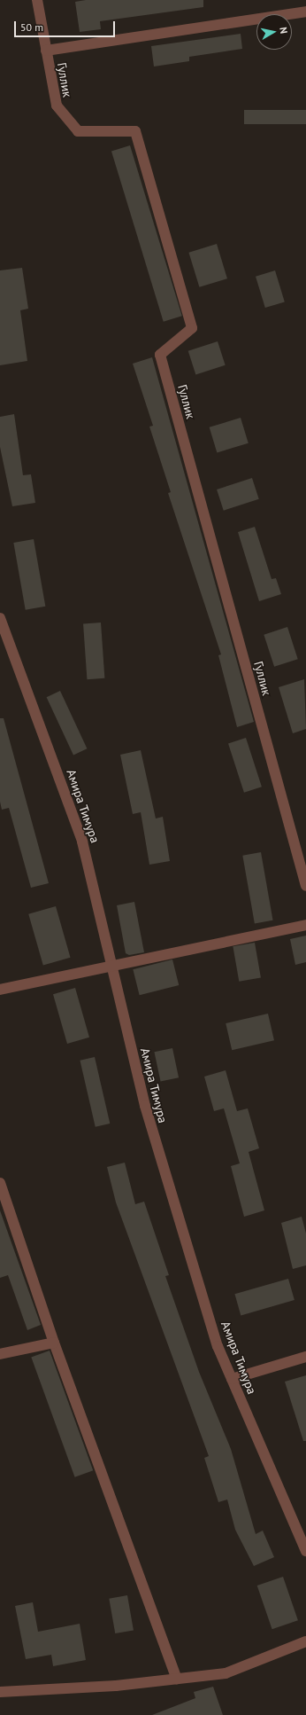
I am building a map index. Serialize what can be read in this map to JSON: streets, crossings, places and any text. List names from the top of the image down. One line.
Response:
{"streets":{"street":["Гуллик","Амира Тимура"]},"scale_bar":"50 m","north":"right"}
